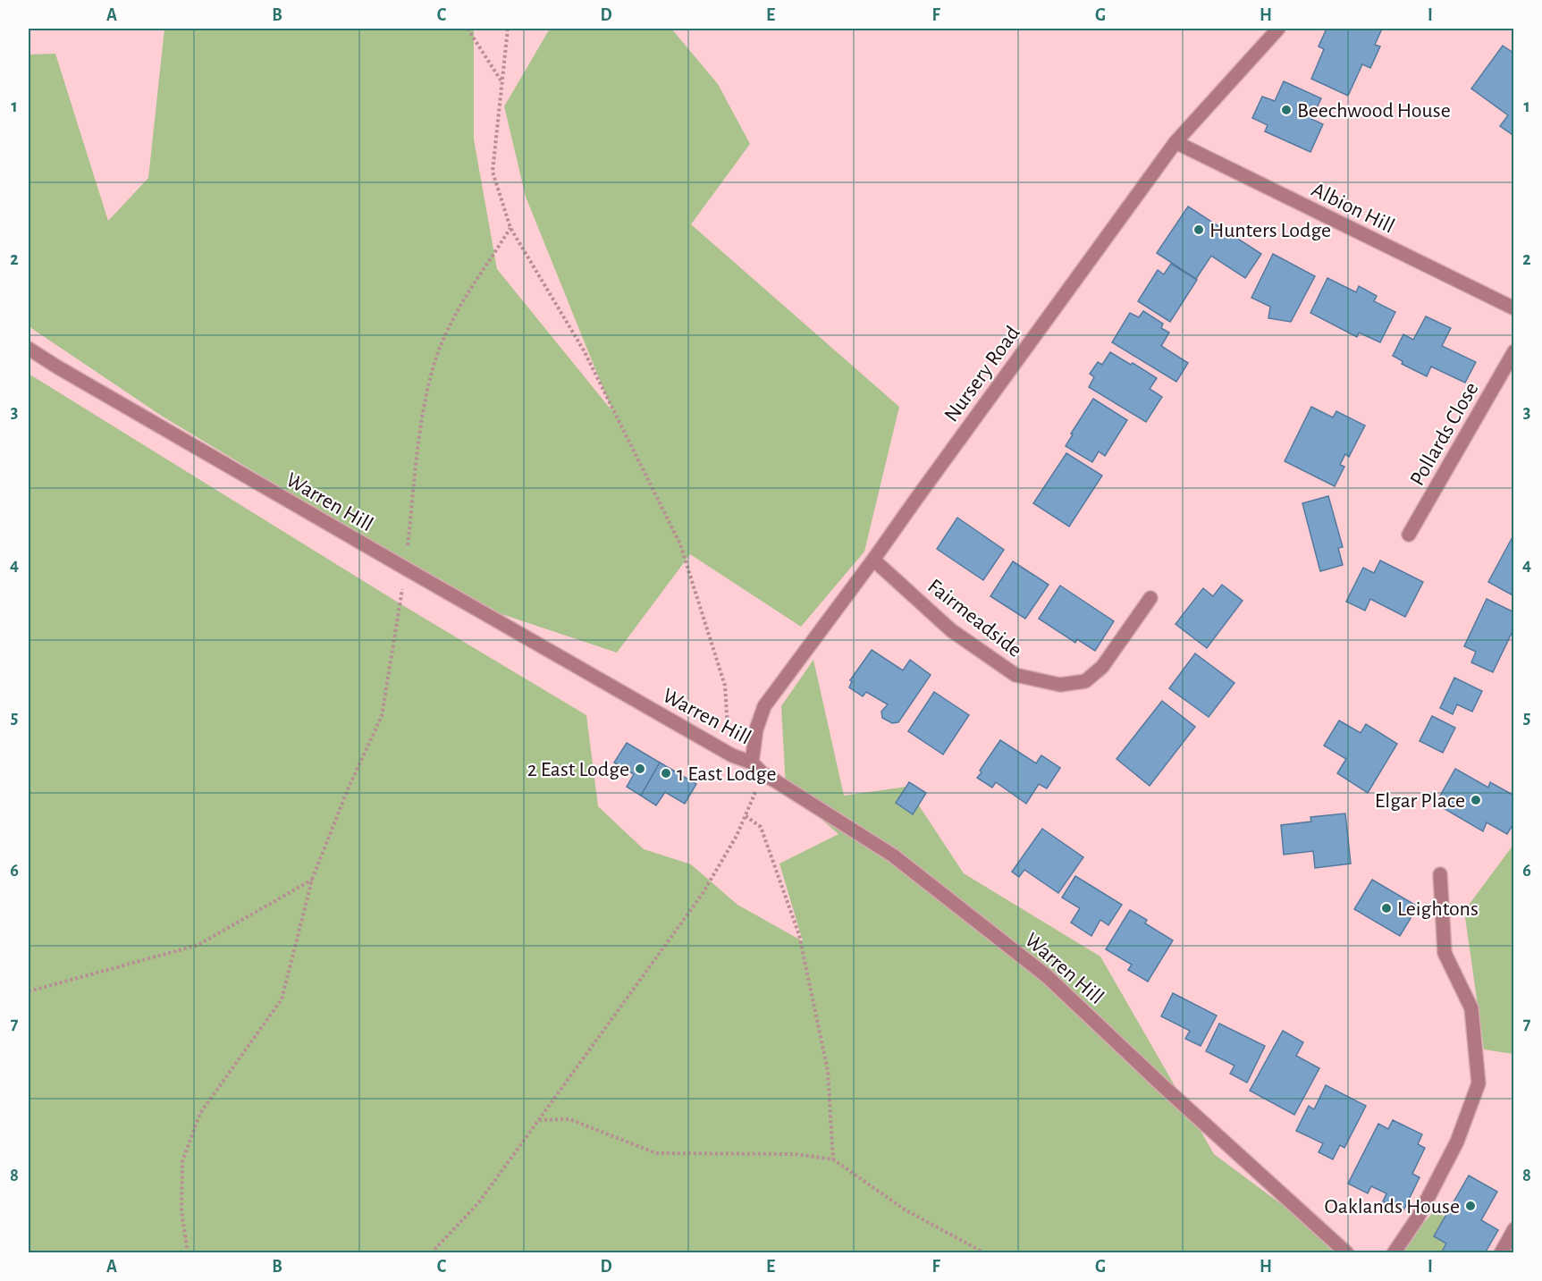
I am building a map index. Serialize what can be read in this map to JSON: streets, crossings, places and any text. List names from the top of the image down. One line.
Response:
{"streets":{"street":["Albion Hill","Nursery Road","Pollards Close","Warren Hill","Fairmeadside"]},"crossings":[["Albion Hill","Nursery Road"],["Nursery Road","Warren Hill"],["Nursery Road","Fairmeadside"]],"places":["Beechwood House","Hunters Lodge","2 East Lodge","1 East Lodge","Elgar Place","Leightons","Oaklands House"],"grid":{"columns":["A","B","C","D","E","F","G","H","I"],"rows":["1","2","3","4","5","6","7","8"]}}
